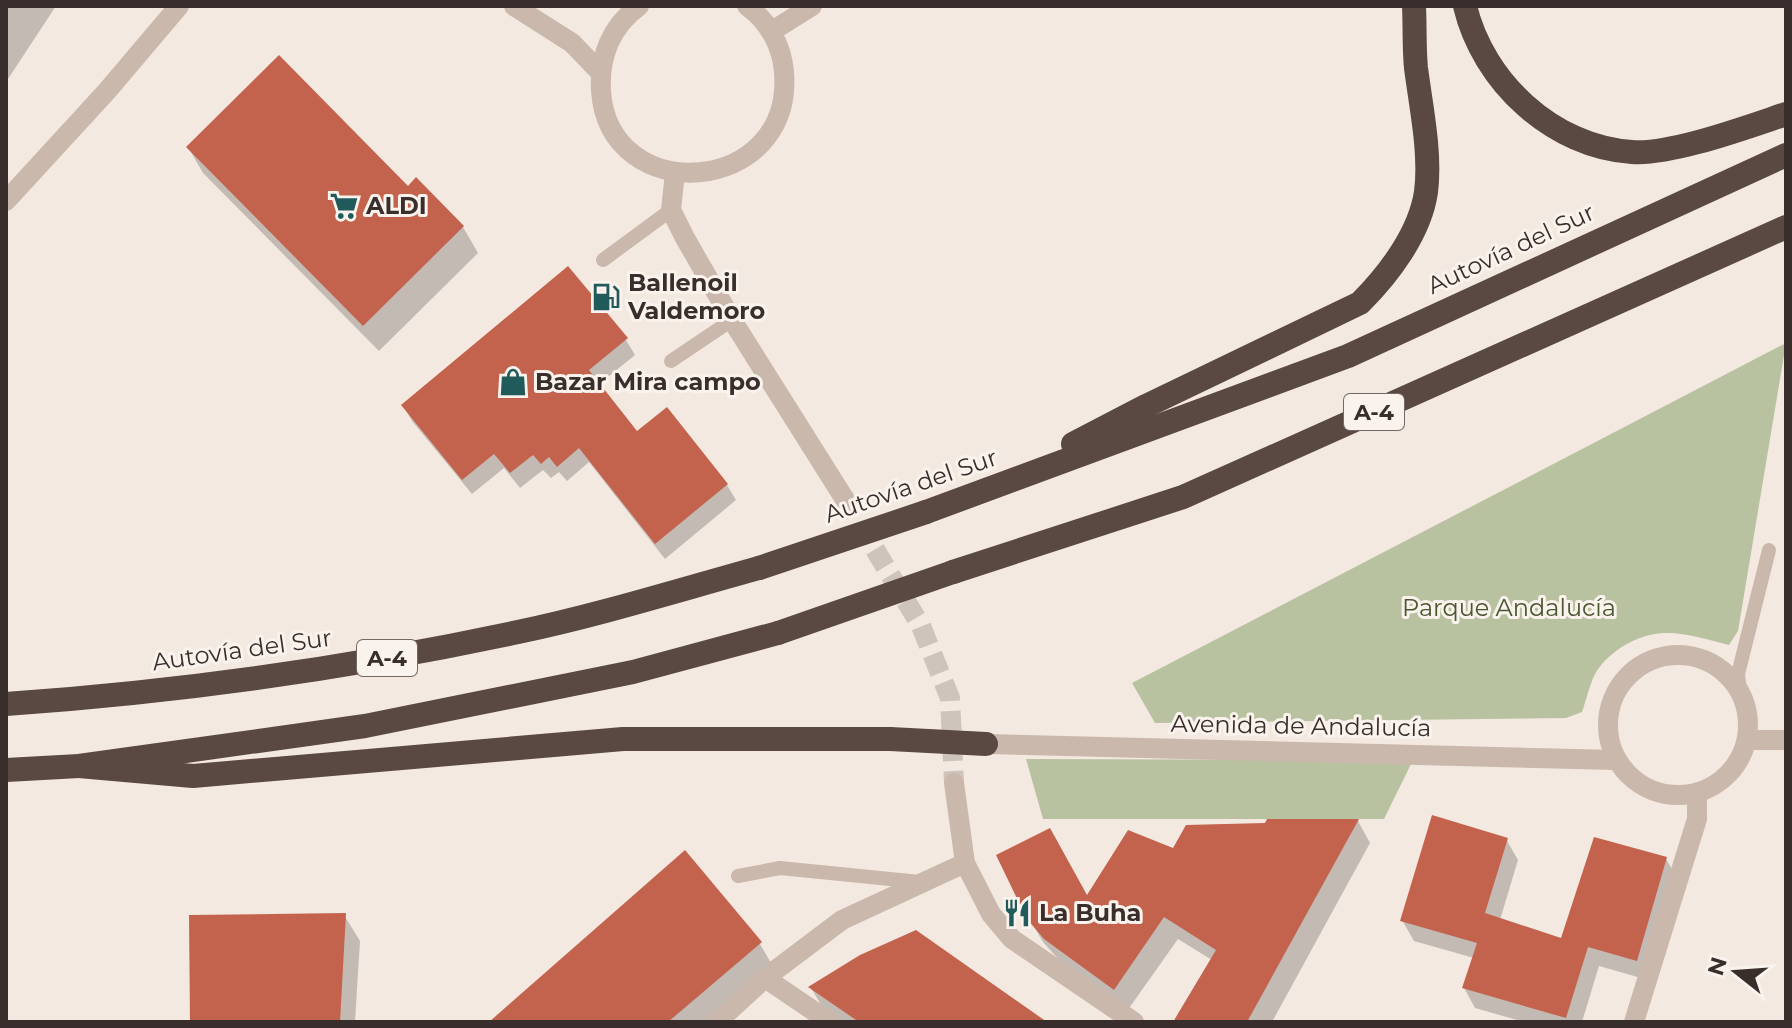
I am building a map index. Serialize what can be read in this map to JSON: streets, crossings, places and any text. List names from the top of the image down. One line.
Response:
{"streets":{"highway":["Autovía del Sur","A-4"],"street":["Avenida de Andalucía"]},"parks":["Parque Andalucía"],"places":{"supermarket":["ALDI"],"fuel station":["Ballenoil Valdemoro"],"shop":["Bazar Mira campo"],"restaurant":["La Buha"]},"north":"left"}
